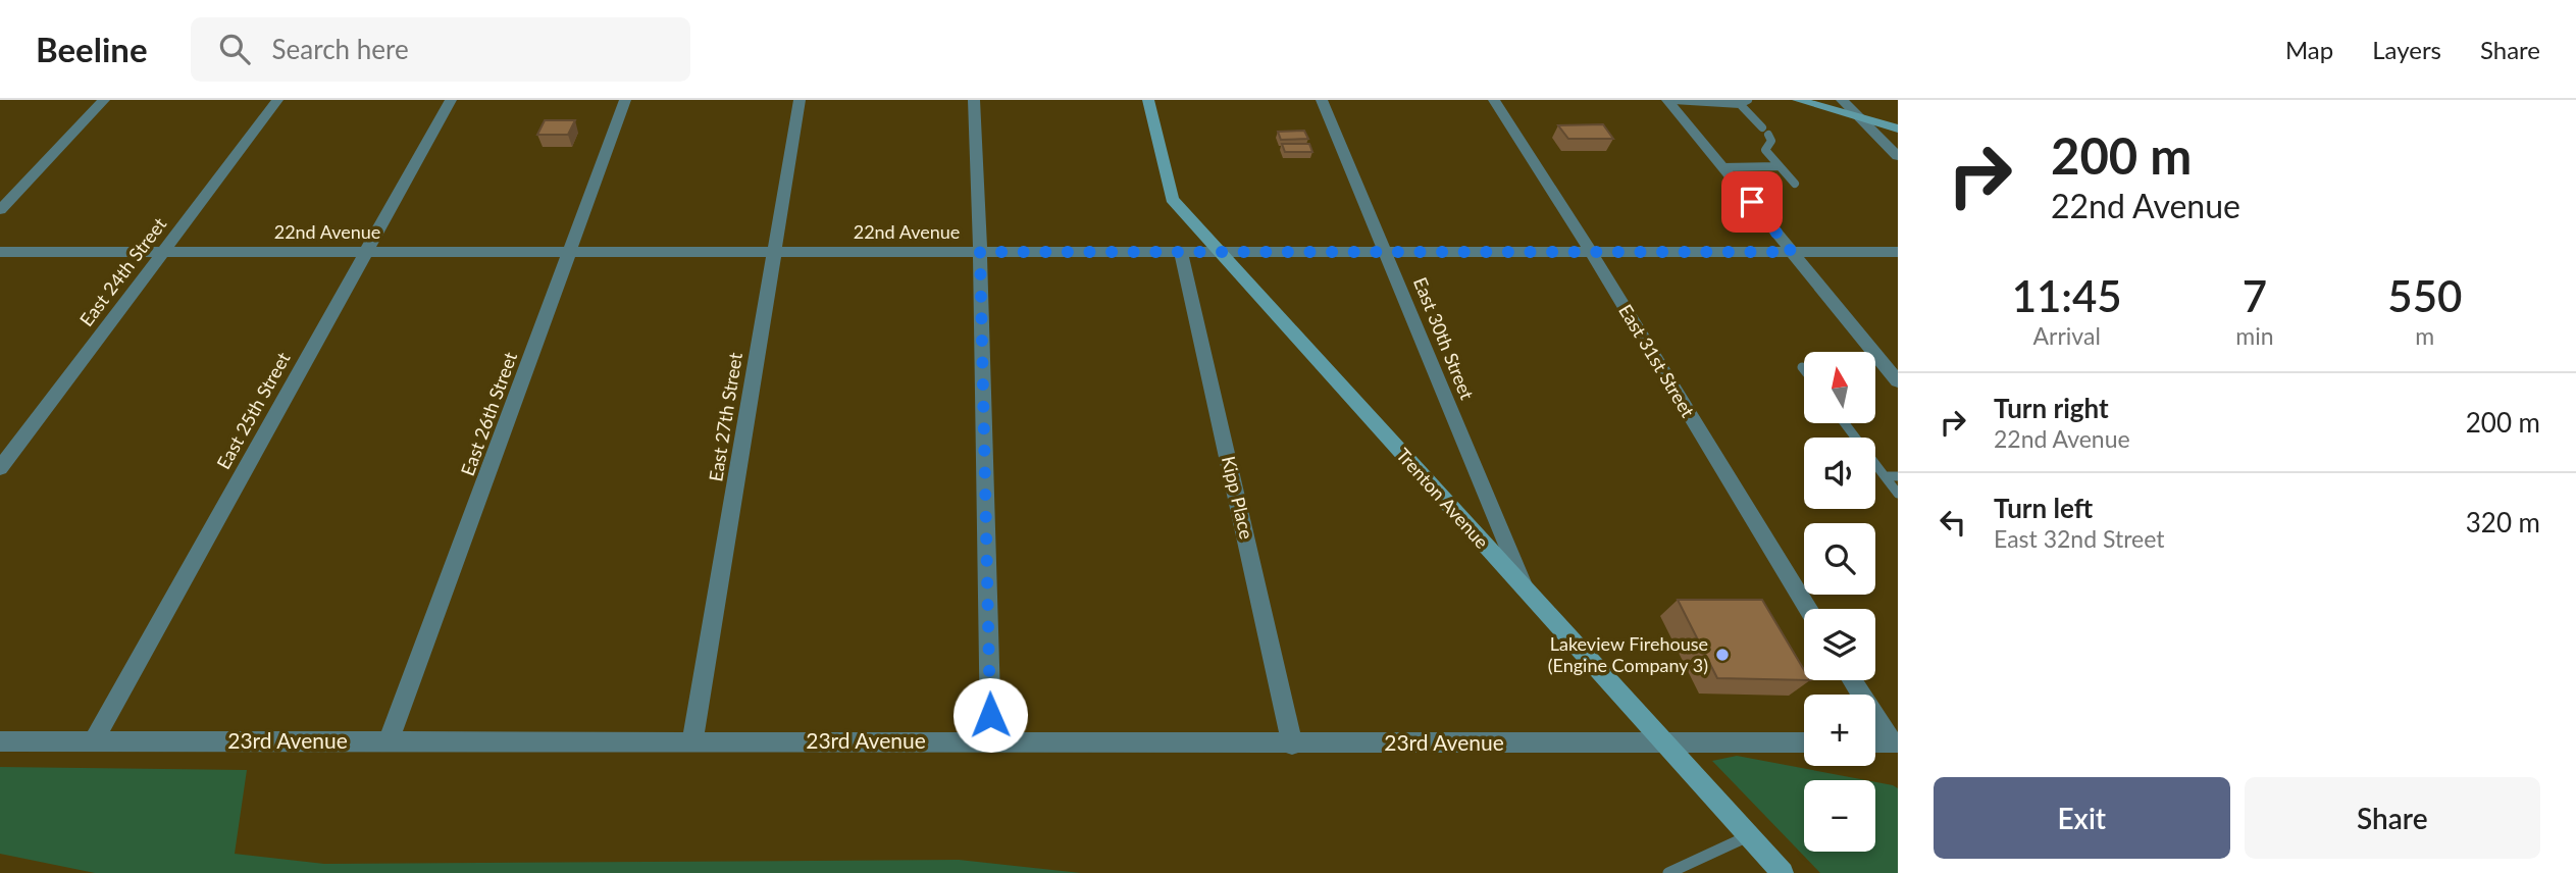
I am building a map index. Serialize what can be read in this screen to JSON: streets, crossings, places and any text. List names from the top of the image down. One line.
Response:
{"streets":{"street":["22nd Avenue","East 24th Street","East 30th Street","East 31st Street","East 25th Street","East 26th Street","East 27th Street","Kipp Place","Trenton Avenue","23rd Avenue"]},"crossings":[["22nd Avenue","East 24th Street"],["22nd Avenue","East 30th Street"],["22nd Avenue","East 31st Street"],["22nd Avenue","East 25th Street"],["22nd Avenue","East 26th Street"],["22nd Avenue","East 27th Street"],["22nd Avenue","Kipp Place"],["22nd Avenue","Trenton Avenue"],["East 30th Street","Trenton Avenue"],["East 25th Street","23rd Avenue"],["East 26th Street","23rd Avenue"],["East 27th Street","23rd Avenue"],["Kipp Place","23rd Avenue"],["Trenton Avenue","23rd Avenue"]],"places":["Lakeview Firehouse (Engine Company 3)"],"north":"top","page":{"header":"Beeline","search":"Search here","nav":["Map","Layers","Share"],"turn":["200 m","22nd Avenue"],"eta":["11:45","Arrival","7","min","550","m"],"map_buttons":["+","−"],"list":[{"name":"Turn right","note":"22nd Avenue","value":"200 m"},{"name":"Turn left","note":"East 32nd Street","value":"320 m"}],"buttons":["Exit","Share"]}}
